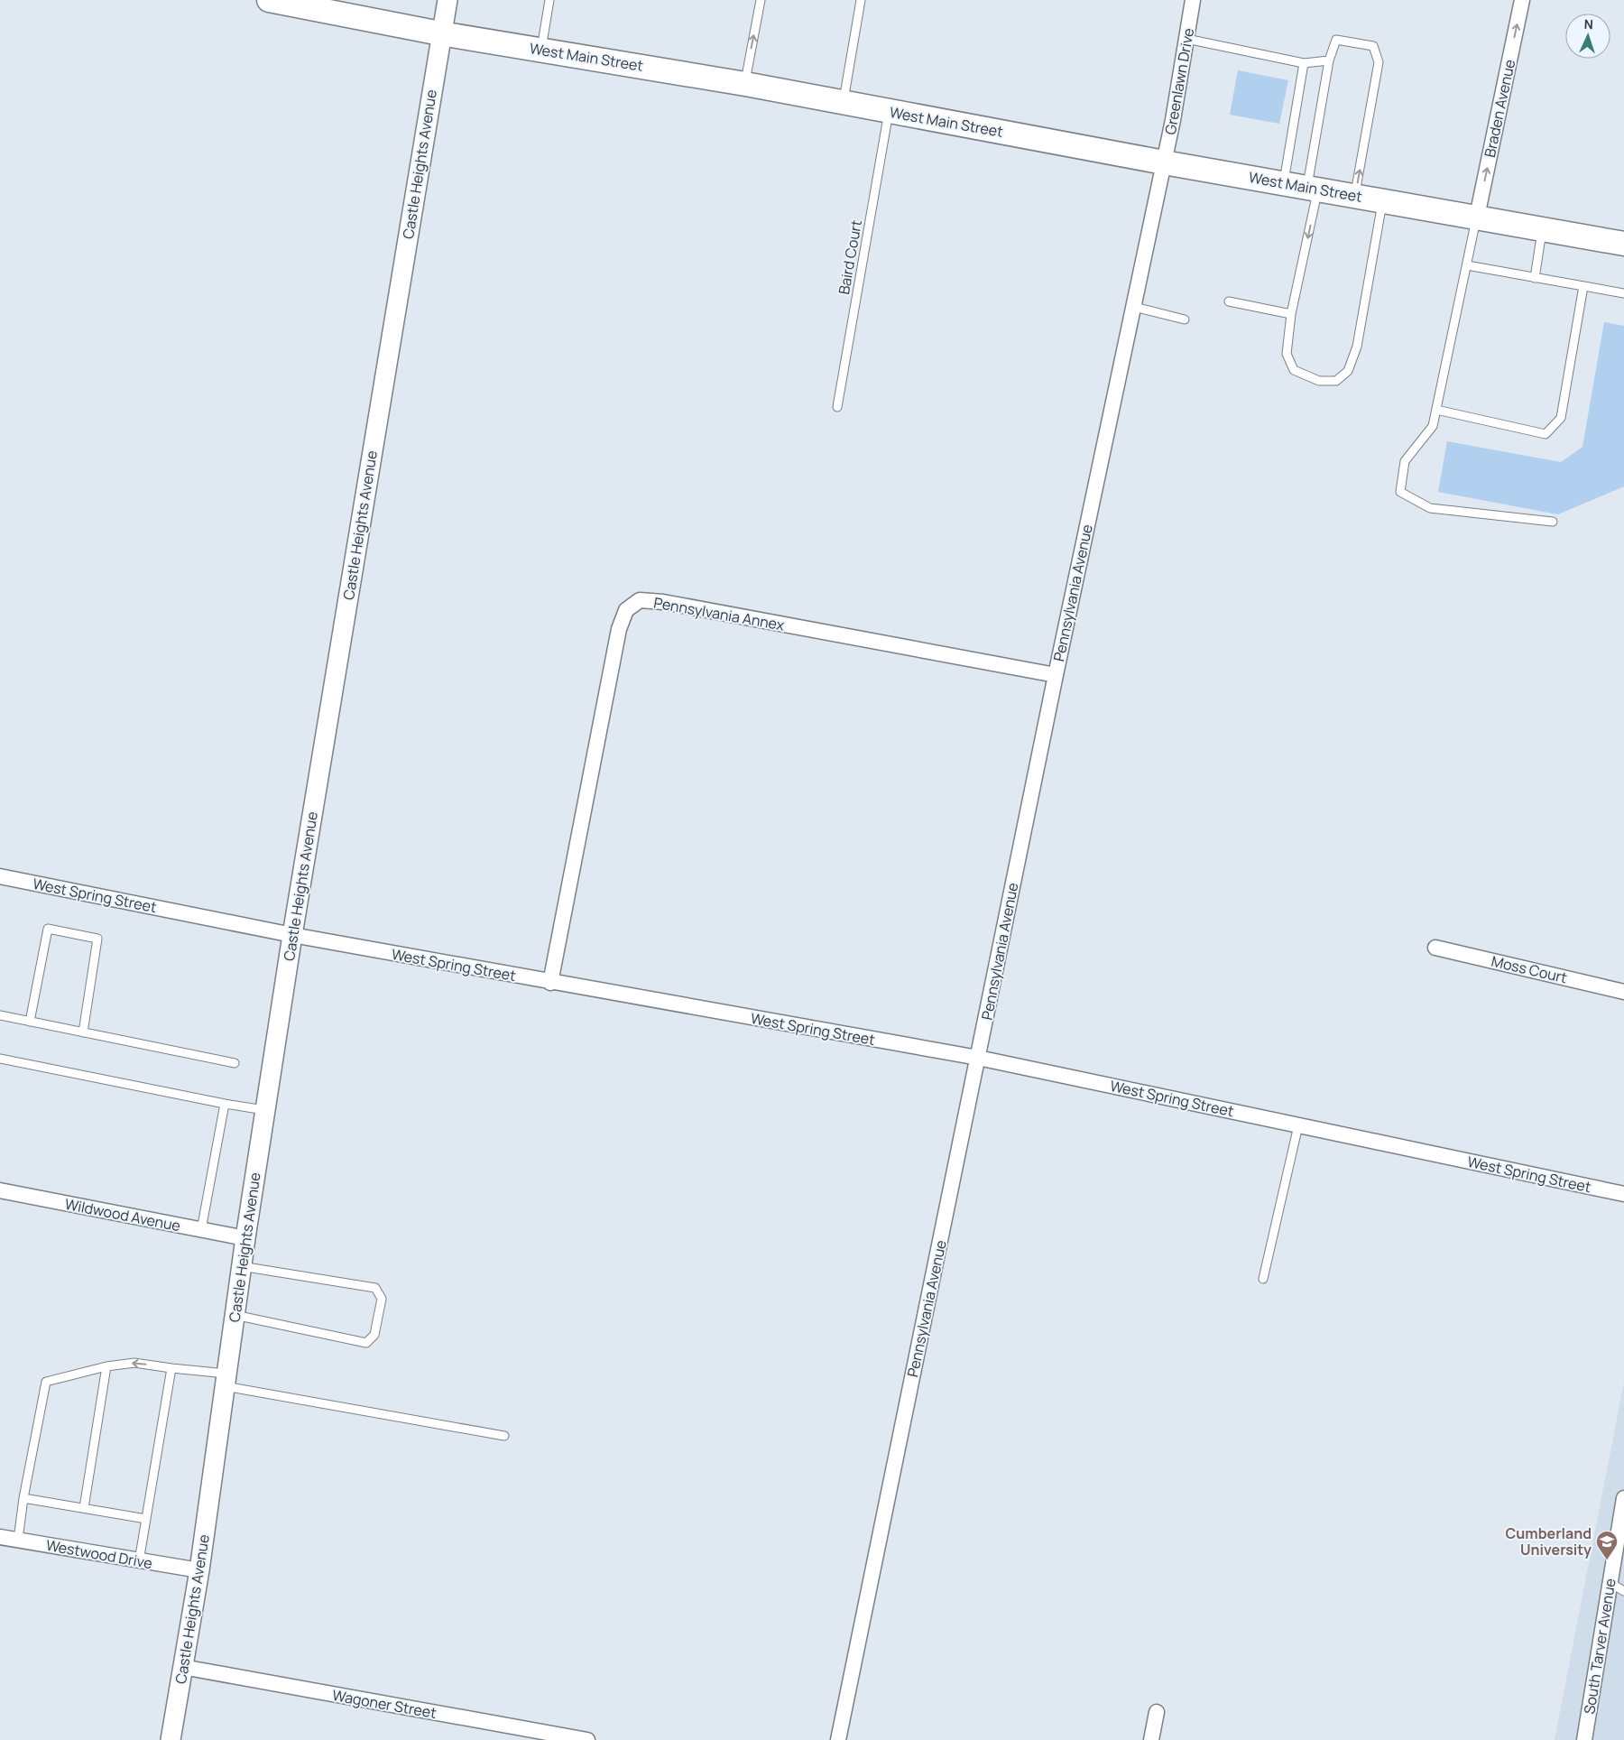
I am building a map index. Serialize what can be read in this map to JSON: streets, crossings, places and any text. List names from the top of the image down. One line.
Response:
{"streets":{"main road":["West Main Street"],"street":["Greenlawn Drive","Braden Avenue","Castle Heights Avenue","Pennsylvania Avenue","Pennsylvania Annex","West Spring Street","Moss Court","Wildwood Avenue","Westwood Drive","South Tarver Avenue","Wagoner Street"],"lane":["Baird Court"]},"crossings":[["West Main Street","Greenlawn Drive"],["West Main Street","Braden Avenue"],["West Main Street","Castle Heights Avenue"],["West Main Street","Baird Court"],["West Main Street","Pennsylvania Avenue"],["Greenlawn Drive","Pennsylvania Avenue"],["Castle Heights Avenue","West Spring Street"],["Castle Heights Avenue","Wildwood Avenue"],["Castle Heights Avenue","Westwood Drive"],["Castle Heights Avenue","Wagoner Street"],["Pennsylvania Avenue","Pennsylvania Annex"],["Pennsylvania Avenue","West Spring Street"],["Pennsylvania Annex","West Spring Street"]],"one_way":["Braden Avenue"],"places":{"school or university":["Cumberland University"]},"north":"top"}
